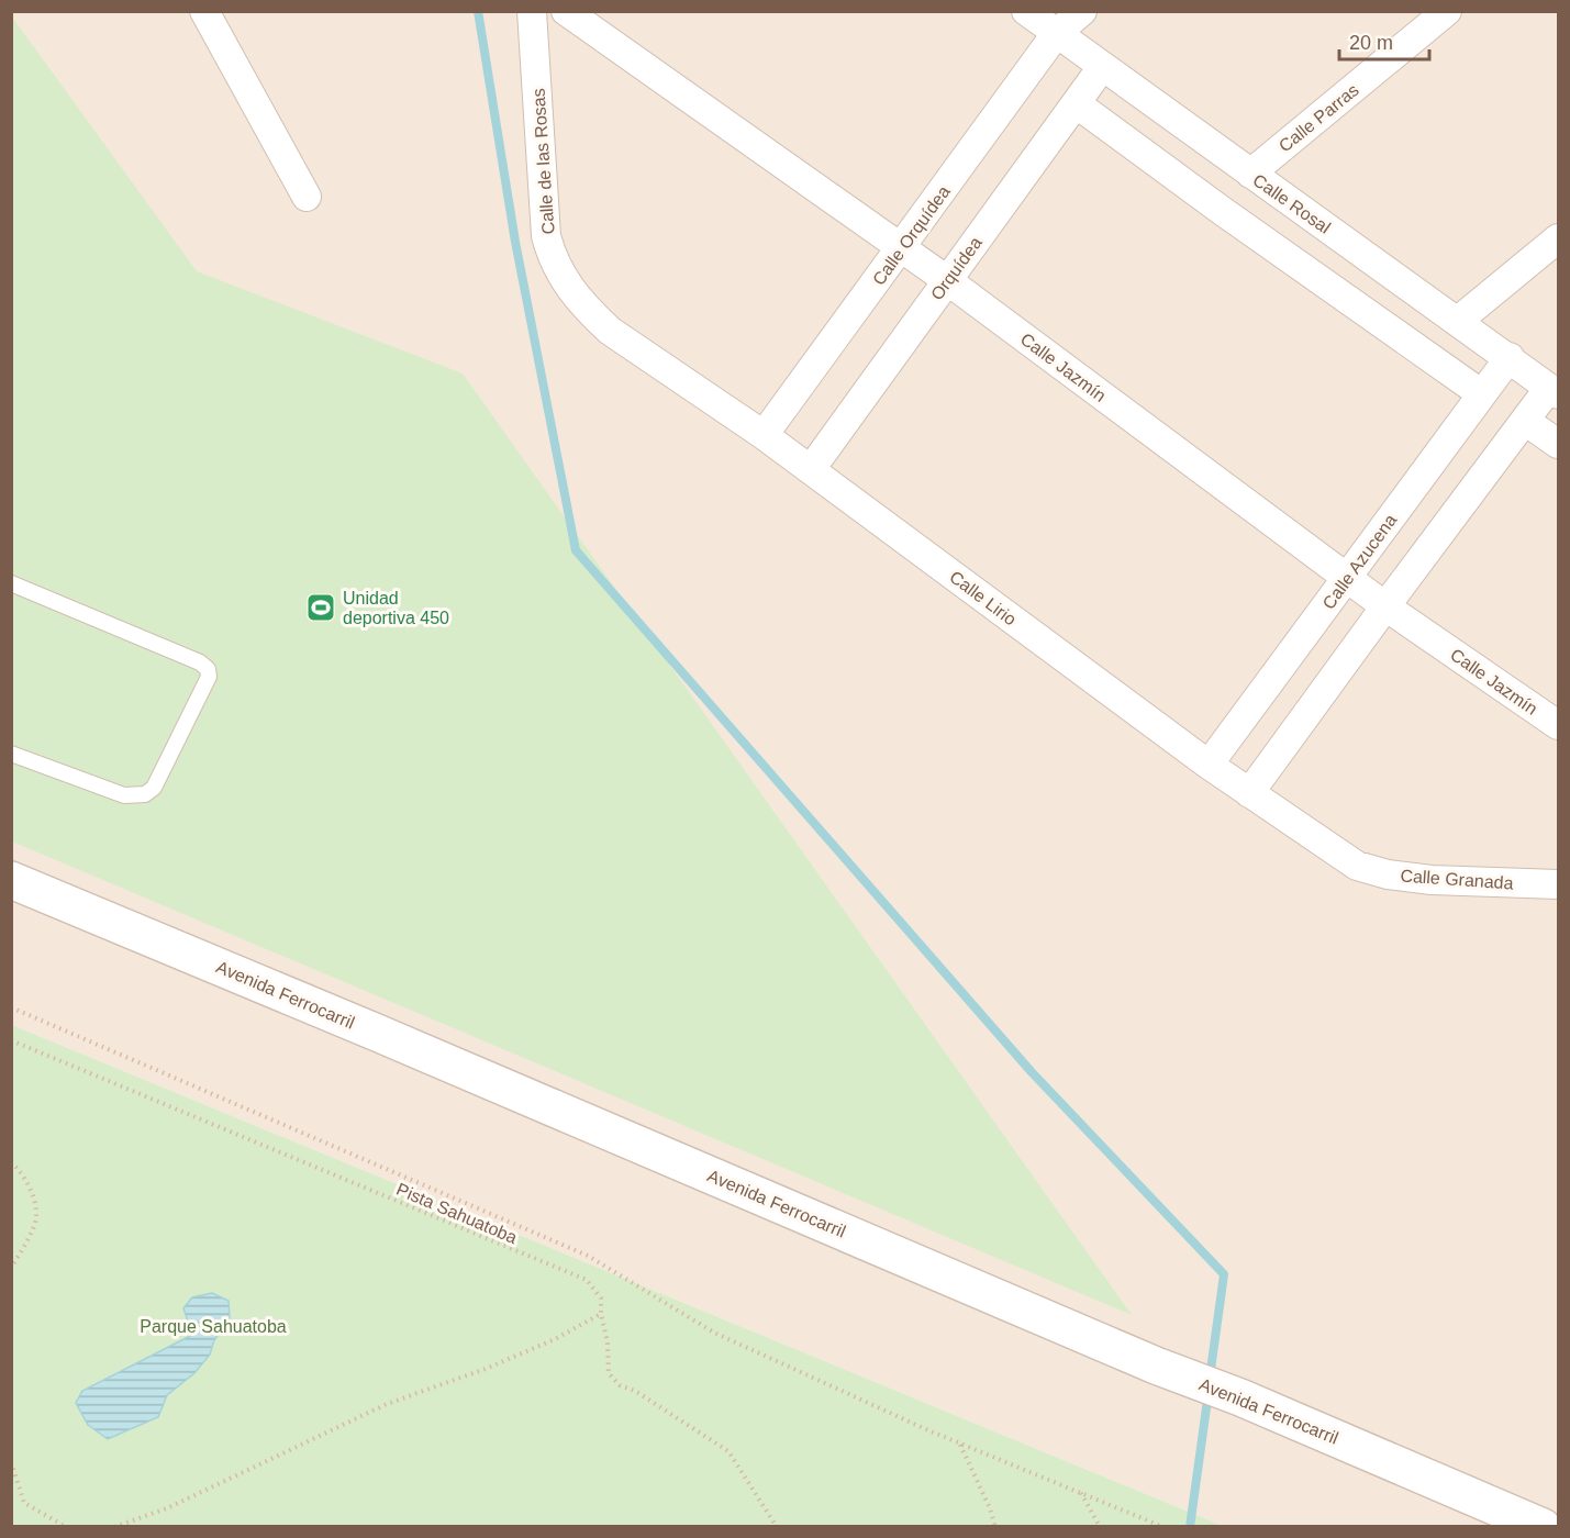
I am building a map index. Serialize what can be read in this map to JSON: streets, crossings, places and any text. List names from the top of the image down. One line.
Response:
{"streets":{"street":["Calle Parras","Calle de las Rosas","Calle Rosal","Calle Orquídea","Orquídea","Calle Jazmín","Calle Azucena","Calle Lirio","Calle Granada","Avenida Ferrocarril"],"path":["Pista Sahuatoba"]},"crossings":[["Calle Parras","Calle Rosal"],["Calle de las Rosas","Calle Lirio"],["Calle Rosal","Calle Orquídea"],["Calle Rosal","Orquídea"],["Calle Rosal","Calle Azucena"],["Calle Orquídea","Calle Jazmín"],["Calle Orquídea","Calle Lirio"],["Orquídea","Calle Jazmín"],["Orquídea","Calle Lirio"],["Calle Jazmín","Calle Azucena"],["Calle Azucena","Calle Lirio"],["Calle Lirio","Calle Granada"]],"parks":["Parque Sahuatoba"],"places":{"sports":["Unidad deportiva 450"]},"scale_bar":"20 m"}
